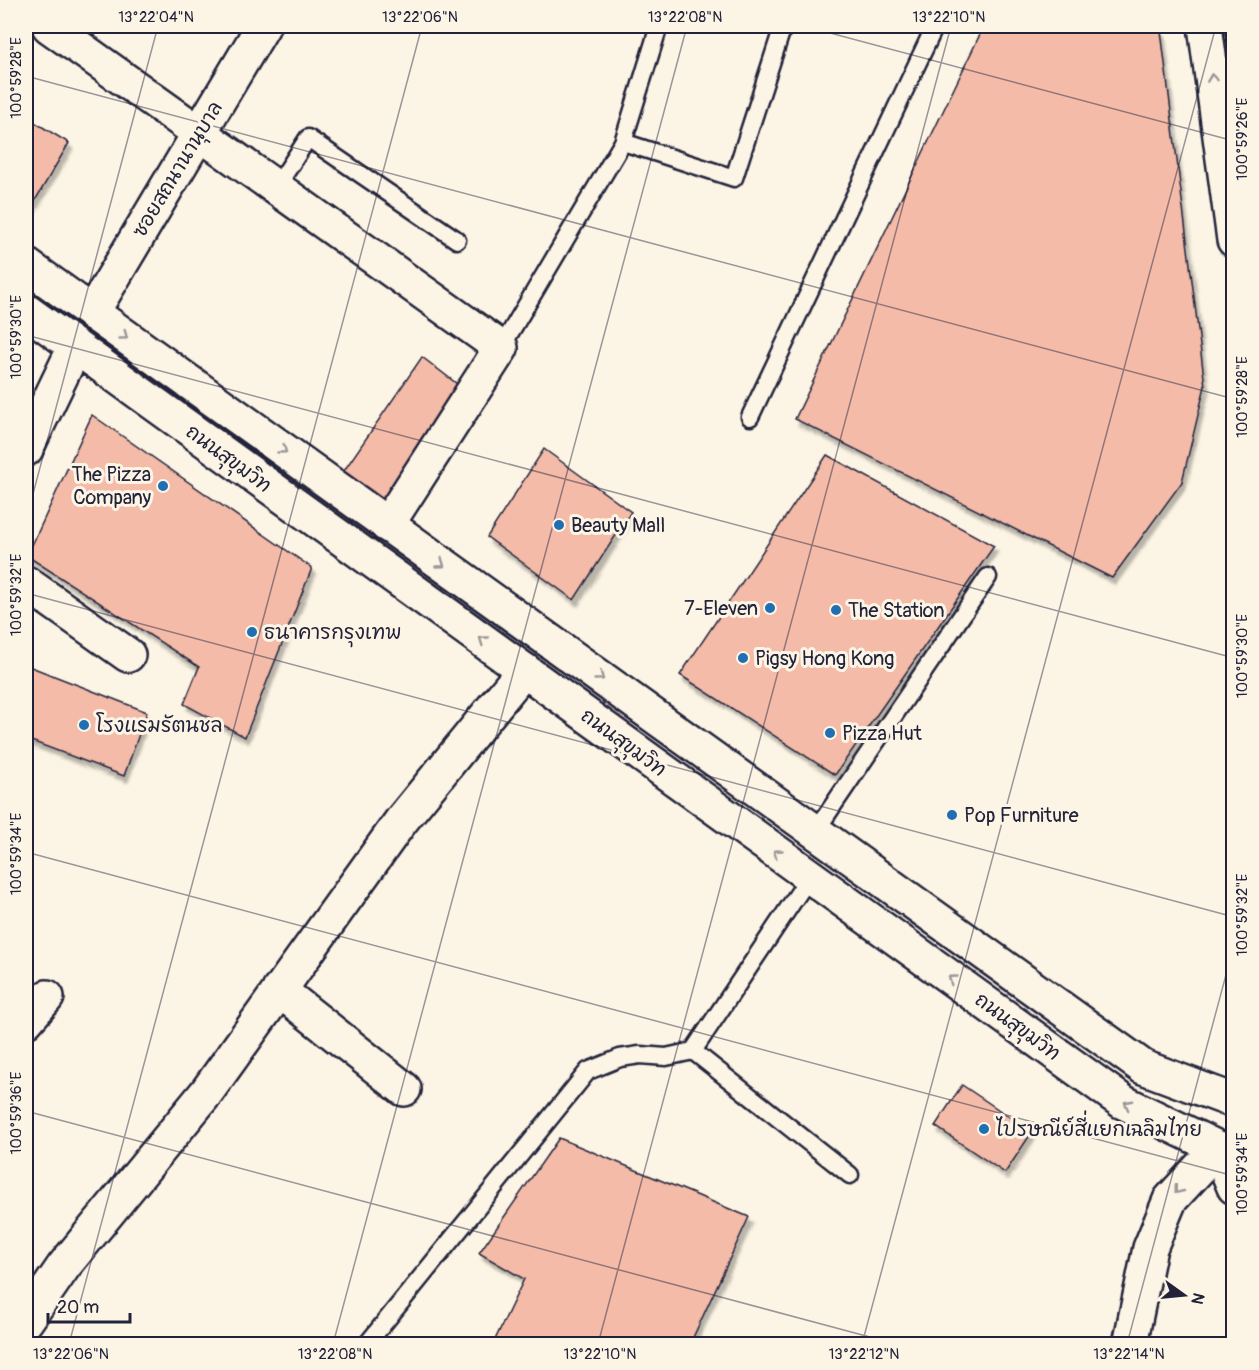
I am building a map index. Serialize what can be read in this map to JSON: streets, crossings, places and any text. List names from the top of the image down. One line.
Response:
{"streets":{"main road":["ซอยสถนานานุบาล","ถนนสุขุมวิท"]},"crossings":[["ซอยสถนานานุบาล","ถนนสุขุมวิท"]],"places":["The Pizza Company","Beauty Mall","7-Eleven","The Station","ธนาคารกรุงเทพ","Pigsy Hong Kong","โรงแรมรัตนชล","Pizza Hut","Pop Furniture","ไปรษณีย์สี่แยกเฉลิมไทย"],"scale_bar":"20 m","north":"right","coordinates":["13°22'04\"N","13°22'06\"N","13°22'08\"N","13°22'10\"N","100°59'28\"E","100°59'26\"E","100°59'30\"E","100°59'32\"E","100°59'34\"E","100°59'36\"E","13°22'12\"N","13°22'14\"N"]}
